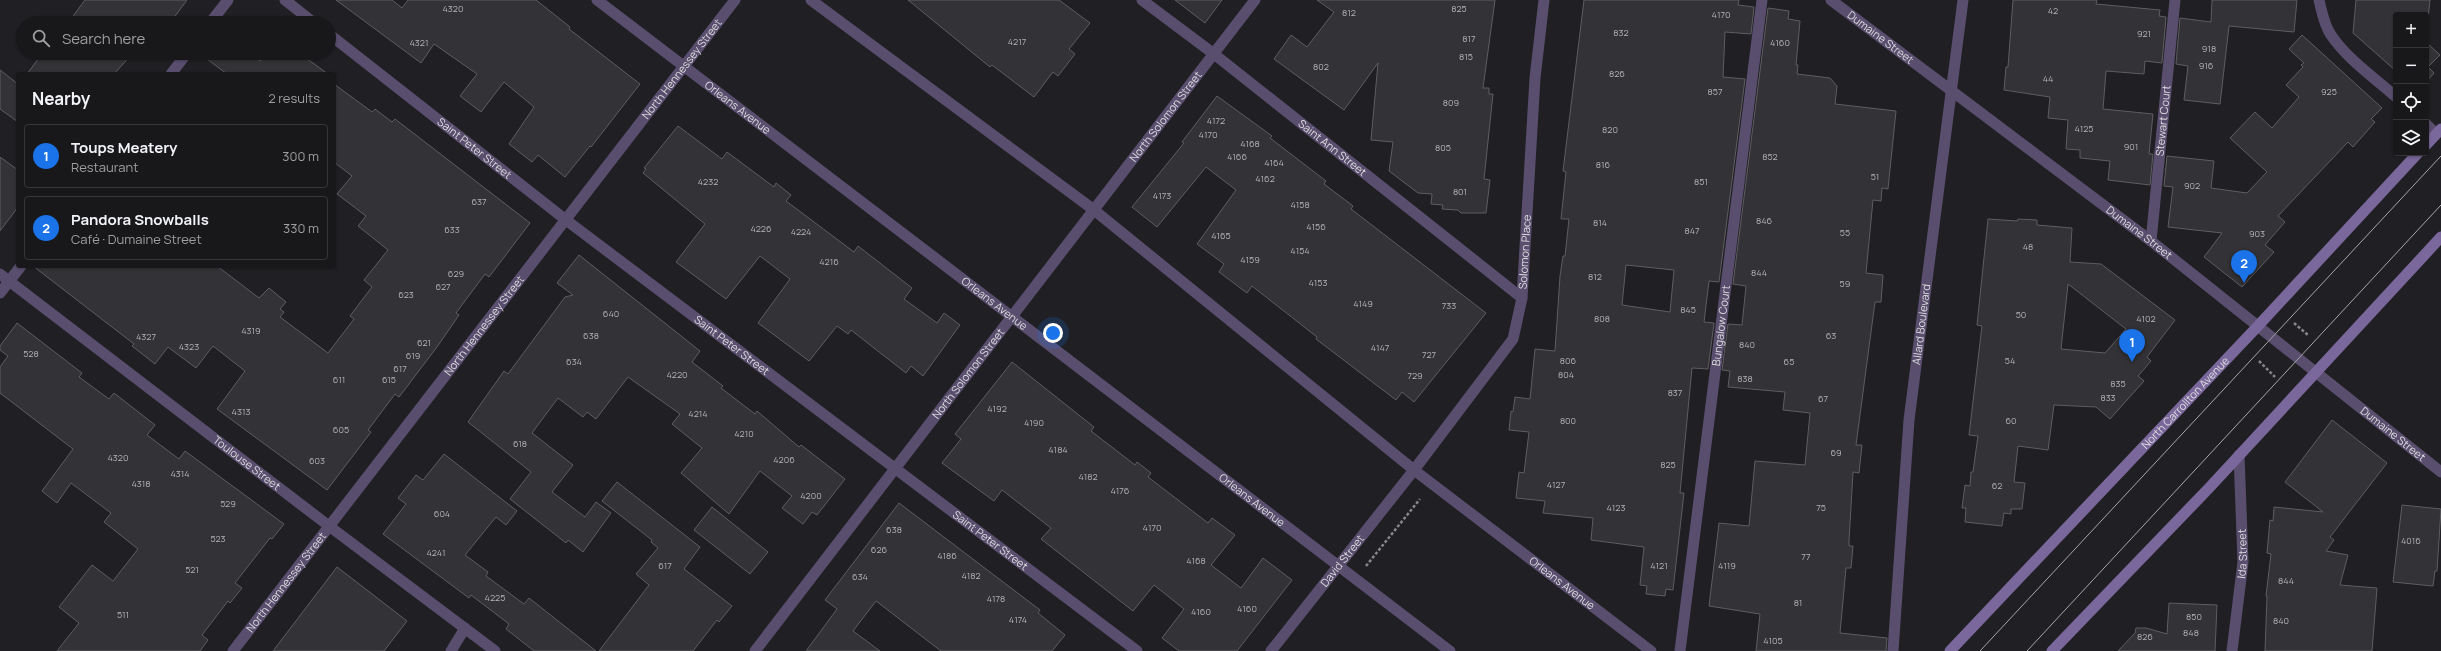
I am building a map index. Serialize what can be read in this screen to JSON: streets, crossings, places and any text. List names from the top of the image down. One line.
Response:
{"streets":{"main road":["North Carrollton Avenue"],"street":["Dumaine Street","North Hennessey Street","Orleans Avenue","North Solomon Street","Stewart Court","Saint Peter Street","Saint Ann Street","Solomon Place","Allard Boulevard","Bungalow Court","Toulouse Street","Ida Street","David Street"]},"crossings":[["Dumaine Street","Stewart Court"],["Dumaine Street","Allard Boulevard"],["Dumaine Street","North Carrollton Avenue"],["North Hennessey Street","Orleans Avenue"],["North Hennessey Street","Saint Peter Street"],["North Hennessey Street","Toulouse Street"],["Orleans Avenue","North Solomon Street"],["Orleans Avenue","Solomon Place"],["Orleans Avenue","David Street"],["North Solomon Street","Saint Peter Street"],["North Solomon Street","Saint Ann Street"],["Saint Ann Street","Solomon Place"],["Solomon Place","David Street"]],"house_numbers":["4320","825","42","812","4170","832","921","817","4217","4321","4160","918","815","916","802","826","44","857","925","809","4172","4125","820","4170","4168","901","805","4166","852","4164","816","51","4162","4232","851","902","801","4173","637","4158","846","814","4156","4226","633","847","4224","55","903","4165","48","4154","4159","4216","844","629","812","4153","59","627","623","4149","733","845","640","50","808","4102","4319","638","63","4327","621","840","4323","4147","528","727","619","806","54","634","65","617","4220","804","729","838","611","615","835","837","833","67","4192","4313","4214","800","60","4190","605","4210","618","4184","69","4320","4206","603","825","4314","4182","4318","4127","62","4176","4200","529","4123","75","604","4170","638","523","4016","626","4241","4186","77","4168","617","4121","4119","521","4182","634","844","4225","4178","81","4160","4160","511","850","4174","840","848","826","4105"],"page":{"map_buttons":["+","−"],"search":"Search here","heading":["Nearby","2 results"],"list":[{"mark":"1","name":"Toups Meatery","note":"Restaurant","value":"300 m"},{"mark":"2","name":"Pandora Snowballs","note":"Café · Dumaine Street","value":"330 m"}],"pins":["2","1"]}}
